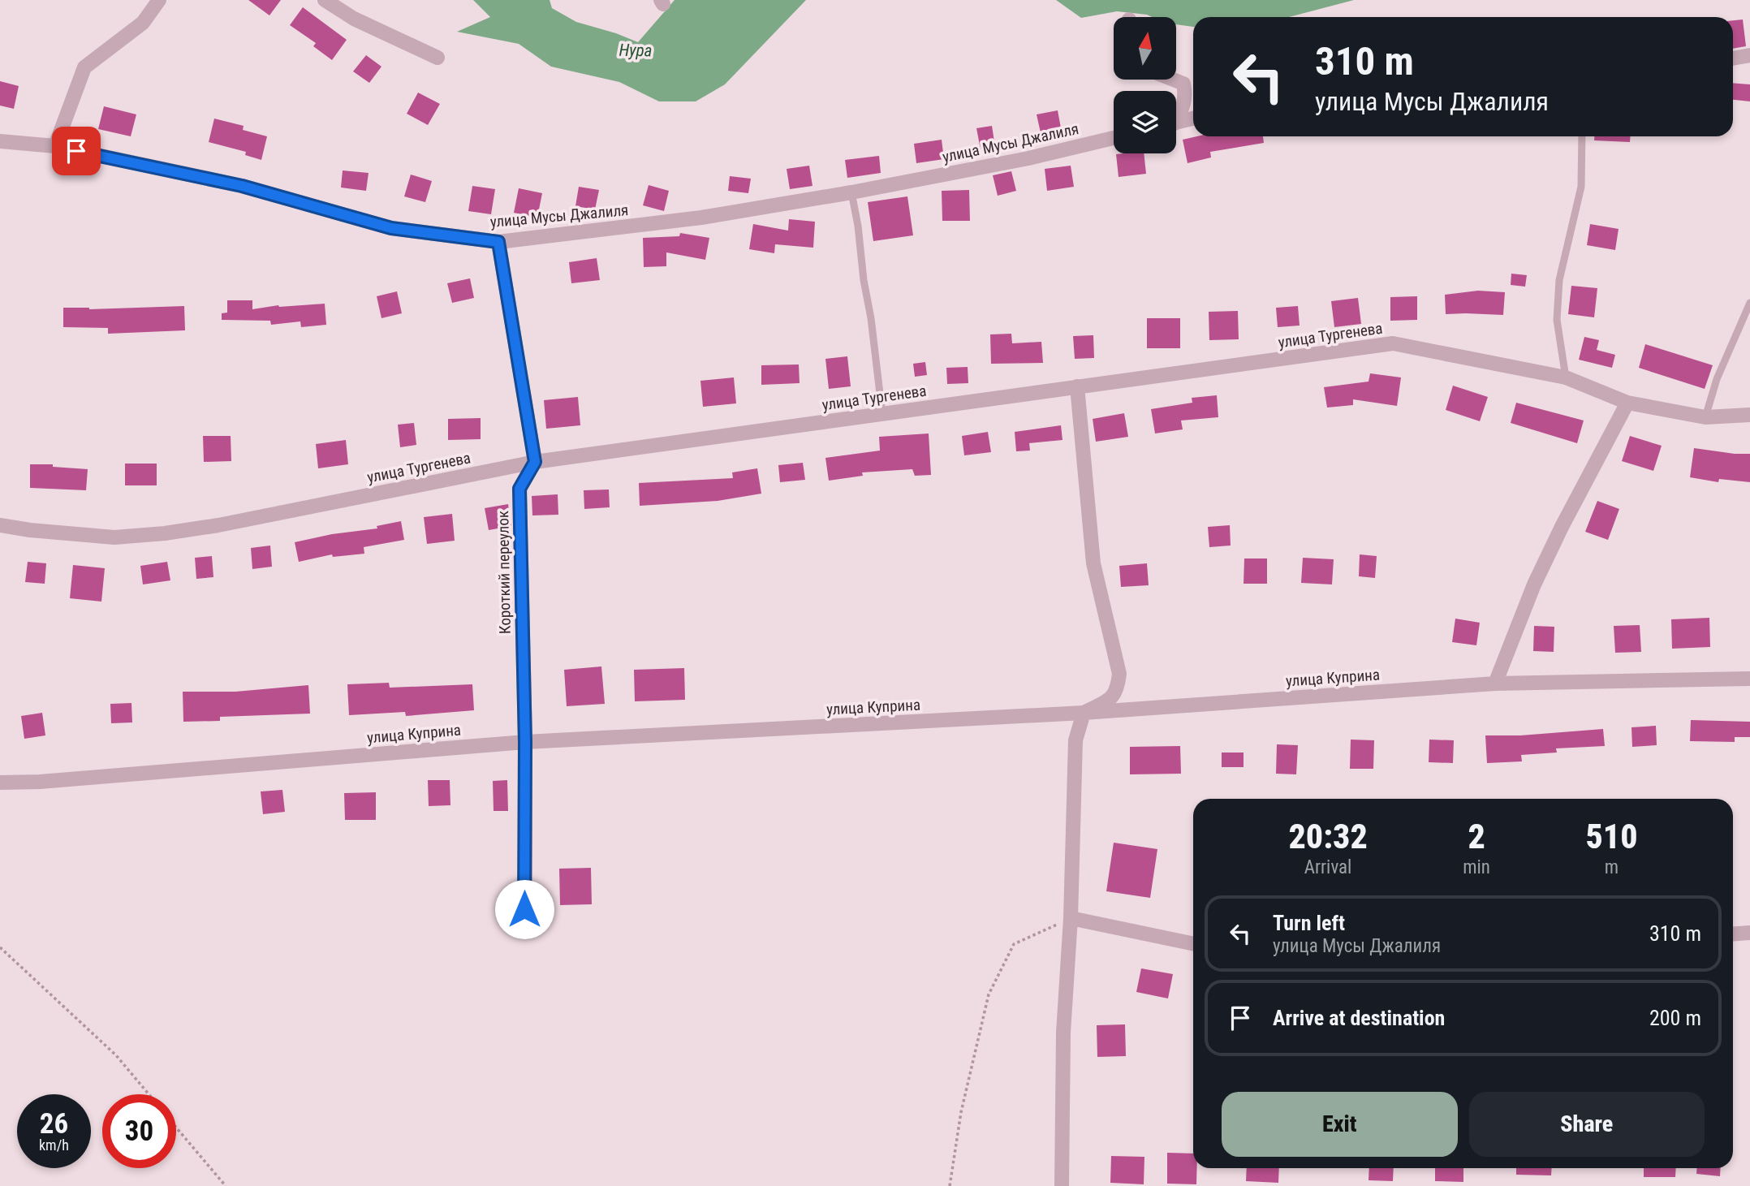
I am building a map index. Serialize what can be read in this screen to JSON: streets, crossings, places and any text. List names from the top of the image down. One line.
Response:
{"streets":{"street":["улица Мусы Джалиля","улица Тургенева","Короткий переулок","улица Куприна"]},"crossings":[["улица Тургенева","Короткий переулок"],["Короткий переулок","улица Куприна"]],"water":["Нура"],"north":"top","page":{"turn":["310 m","улица Мусы Джалиля"],"eta":["20:32","Arrival","2","min","510","m"],"list":[{"name":"Turn left","note":"улица Мусы Джалиля","value":"310 m"},{"name":"Arrive at destination","value":"200 m"}],"buttons":["Exit","Share"],"speed":"26 km/h","limit":"30"}}
